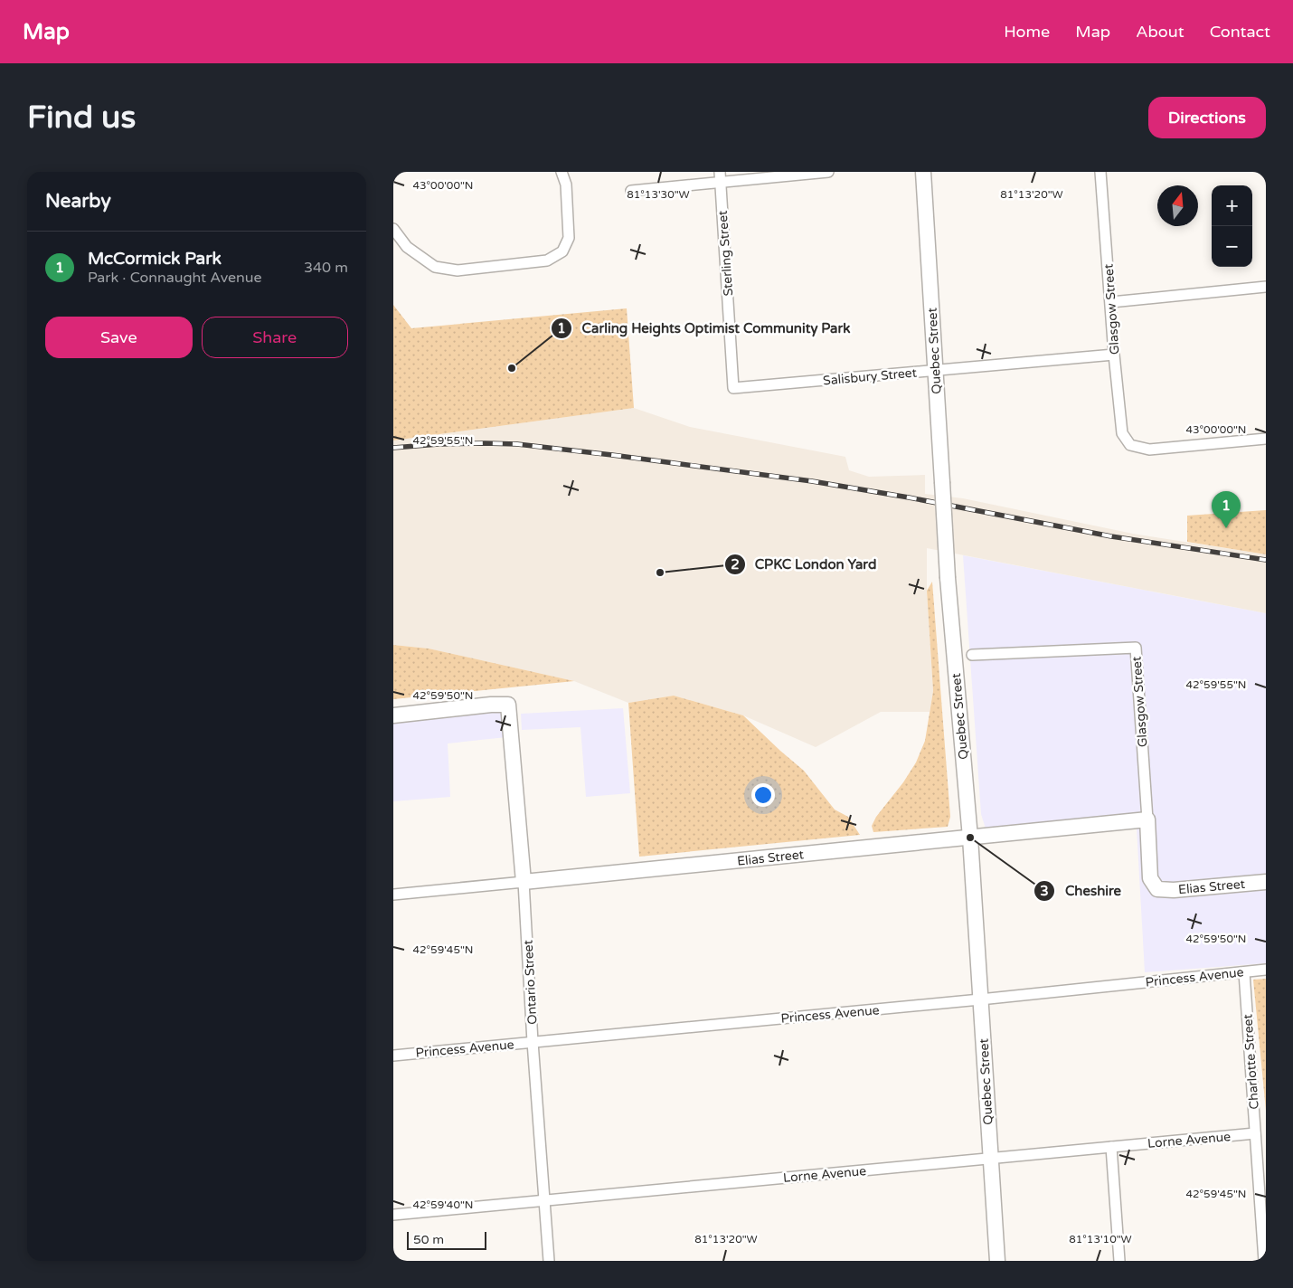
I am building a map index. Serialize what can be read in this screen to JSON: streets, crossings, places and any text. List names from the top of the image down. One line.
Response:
{"streets":{"street":["Sterling Street","Glasgow Street","Quebec Street","Salisbury Street","Elias Street","Princess Avenue","Ontario Street","Charlotte Street","Lorne Avenue"]},"crossings":[["Sterling Street","Salisbury Street"],["Glasgow Street","Salisbury Street"],["Glasgow Street","Elias Street"],["Quebec Street","Salisbury Street"],["Quebec Street","Elias Street"],["Quebec Street","Princess Avenue"],["Quebec Street","Lorne Avenue"],["Elias Street","Ontario Street"],["Princess Avenue","Ontario Street"],["Princess Avenue","Charlotte Street"],["Ontario Street","Lorne Avenue"],["Charlotte Street","Lorne Avenue"]],"places":["Carling Heights Optimist Community Park","CPKC London Yard","Cheshire"],"scale_bar":"50 m","north":"top","page":{"header":"Map","nav":["Home","Map","About","Contact"],"buttons":["Directions",["Save","Share"]],"title":"Find us","heading":"Nearby","map_buttons":["+","−"],"list":[{"mark":"1","name":"McCormick Park","note":"Park · Connaught Avenue","value":"340 m"}],"pins":"1","scale":"50 m"},"coordinates":["43°00'00\"N","81°13'30\"W","81°13'20\"W","42°59'55\"N","42°59'50\"N","42°59'45\"N","42°59'40\"N","81°13'10\"W"]}
